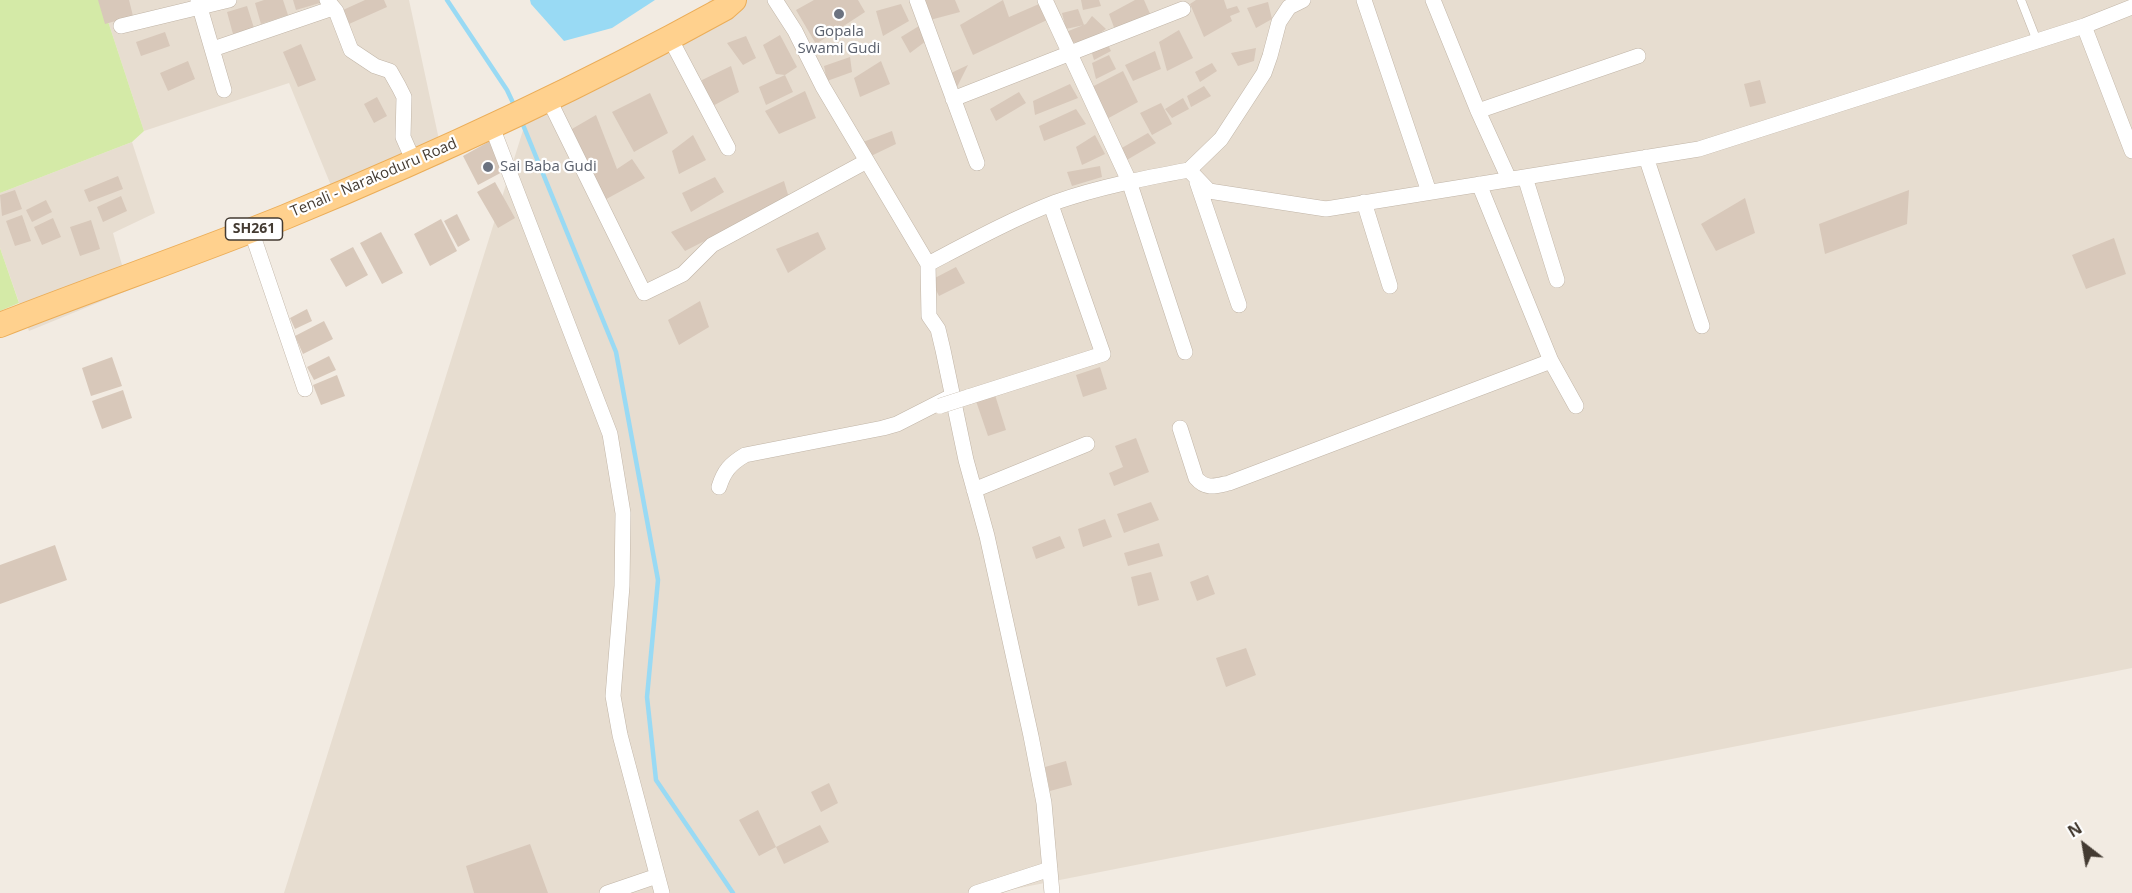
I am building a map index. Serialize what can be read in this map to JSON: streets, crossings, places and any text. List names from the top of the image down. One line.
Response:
{"streets":{"main road":["Tenali - Narakoduru Road","SH261"]},"places":["Gopala Swami Gudi","Sai Baba Gudi"],"north":"top left"}
